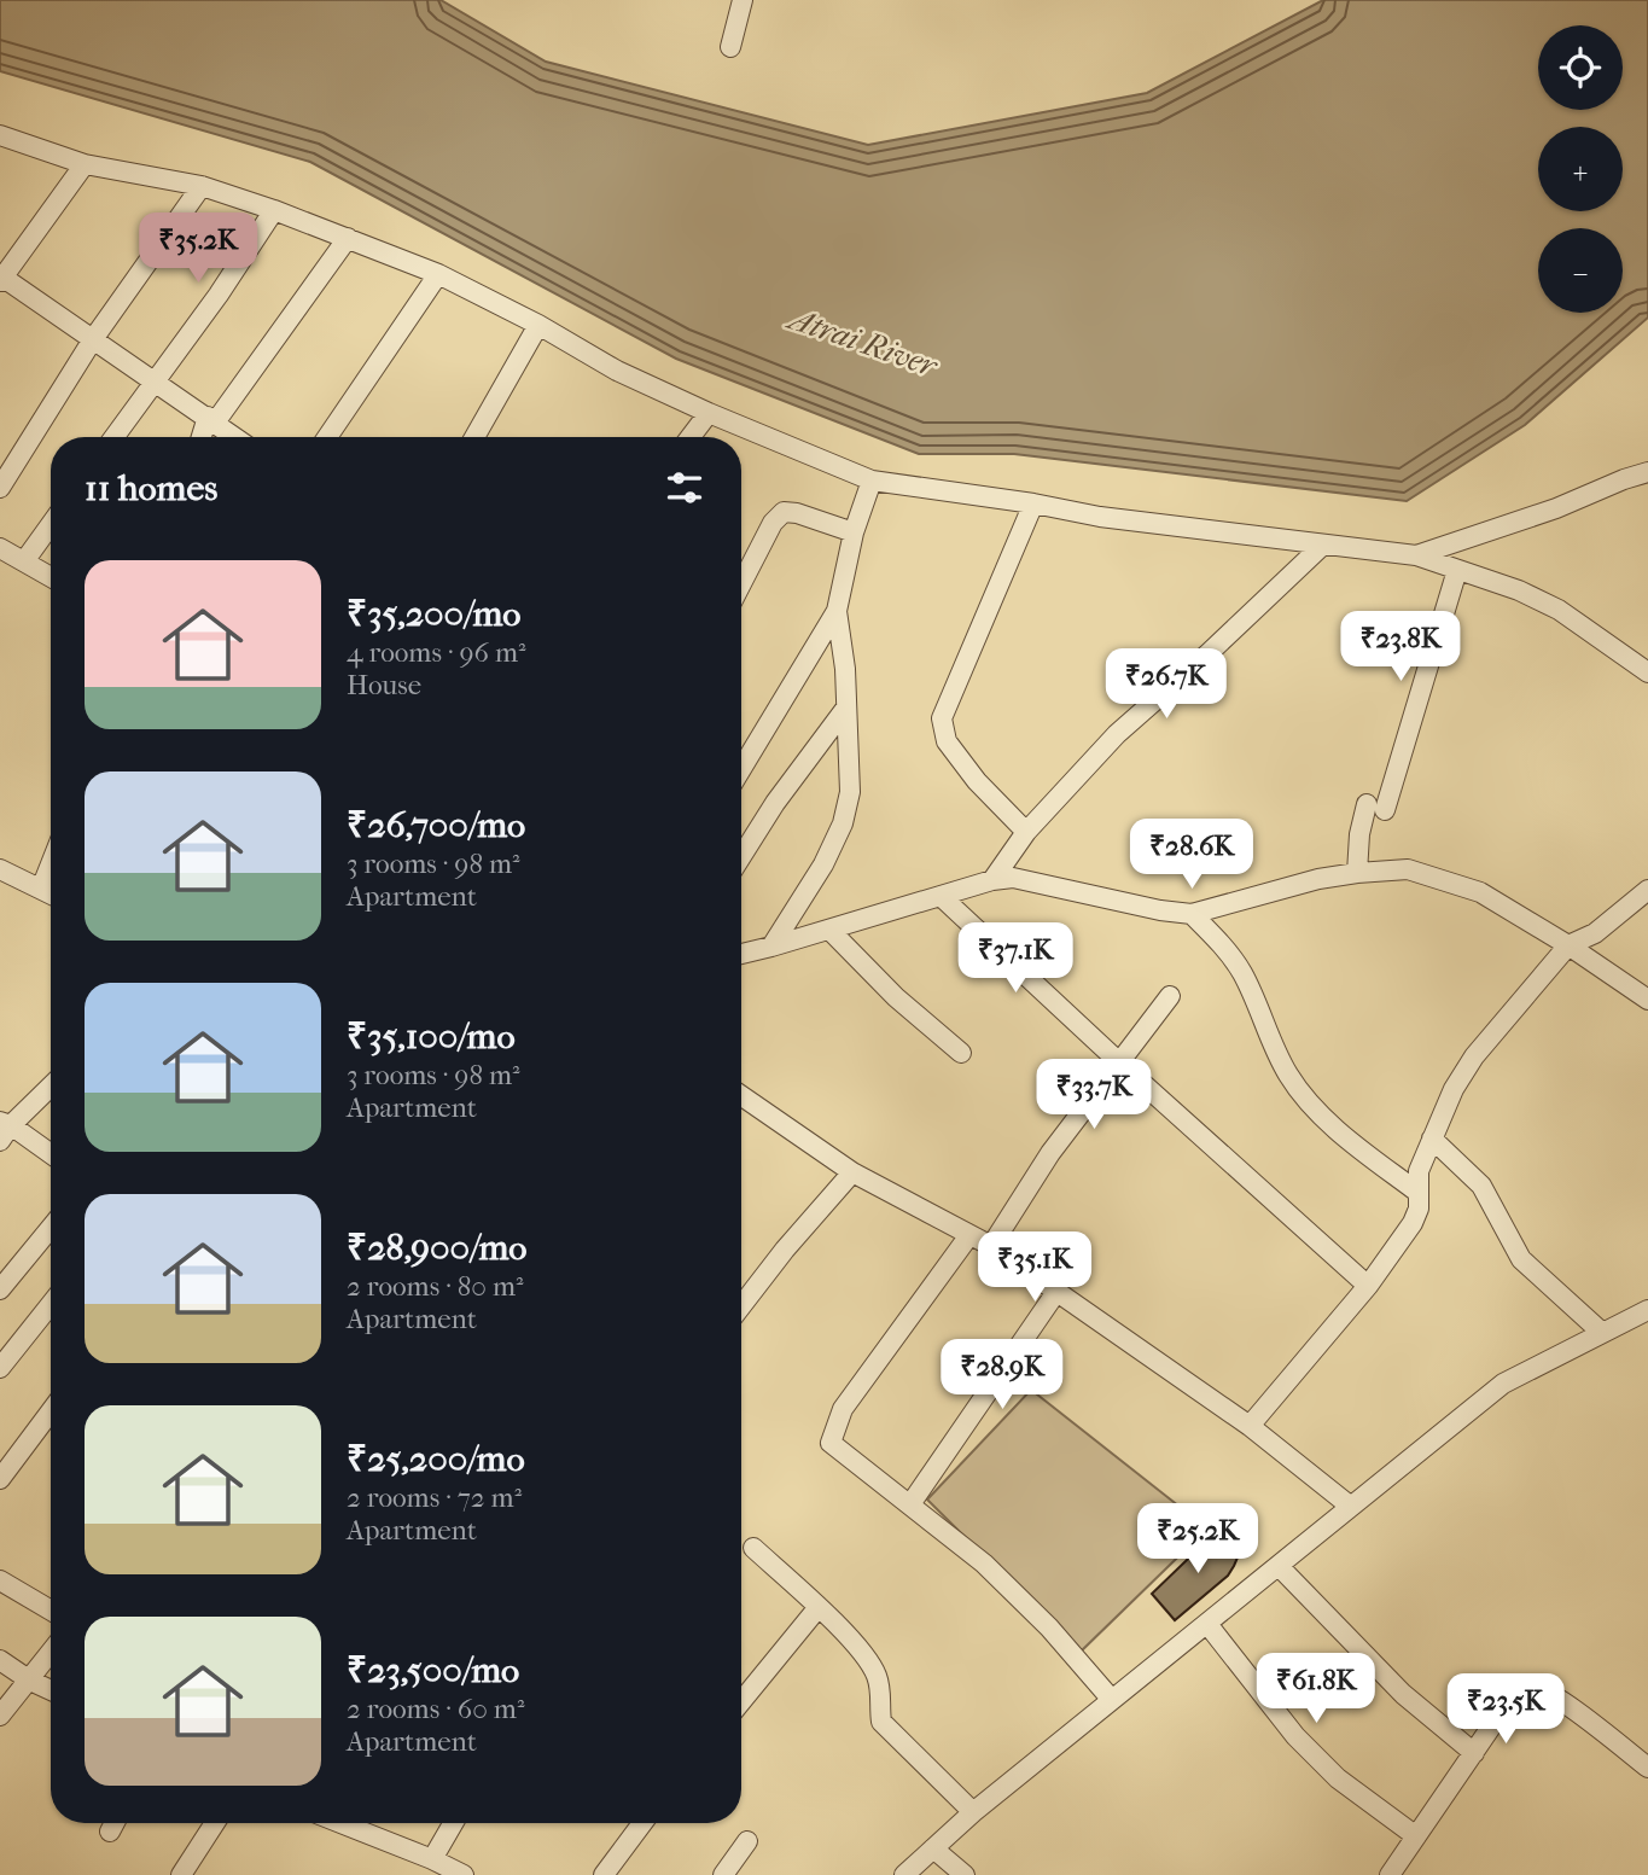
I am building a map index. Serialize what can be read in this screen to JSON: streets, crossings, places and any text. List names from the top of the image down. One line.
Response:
{"water":["Atrai River"],"page":{"map_buttons":["+","−"],"price":["₹35.2K","₹23.8K","₹26.7K","₹28.6K","₹37.1K","₹33.7K","₹35.1K","₹28.9K","₹25.2K","₹61.8K","₹23.5K"],"heading":"11 homes","list":[{"name":"₹35,200/mo","note":"4 rooms · 96 m² · House"},{"name":"₹26,700/mo","note":"3 rooms · 98 m² · Apartment"},{"name":"₹35,100/mo","note":"3 rooms · 98 m² · Apartment"},{"name":"₹28,900/mo","note":"2 rooms · 80 m² · Apartment"},{"name":"₹25,200/mo","note":"2 rooms · 72 m² · Apartment"},{"name":"₹23,500/mo","note":"2 rooms · 60 m² · Apartment"}]}}
